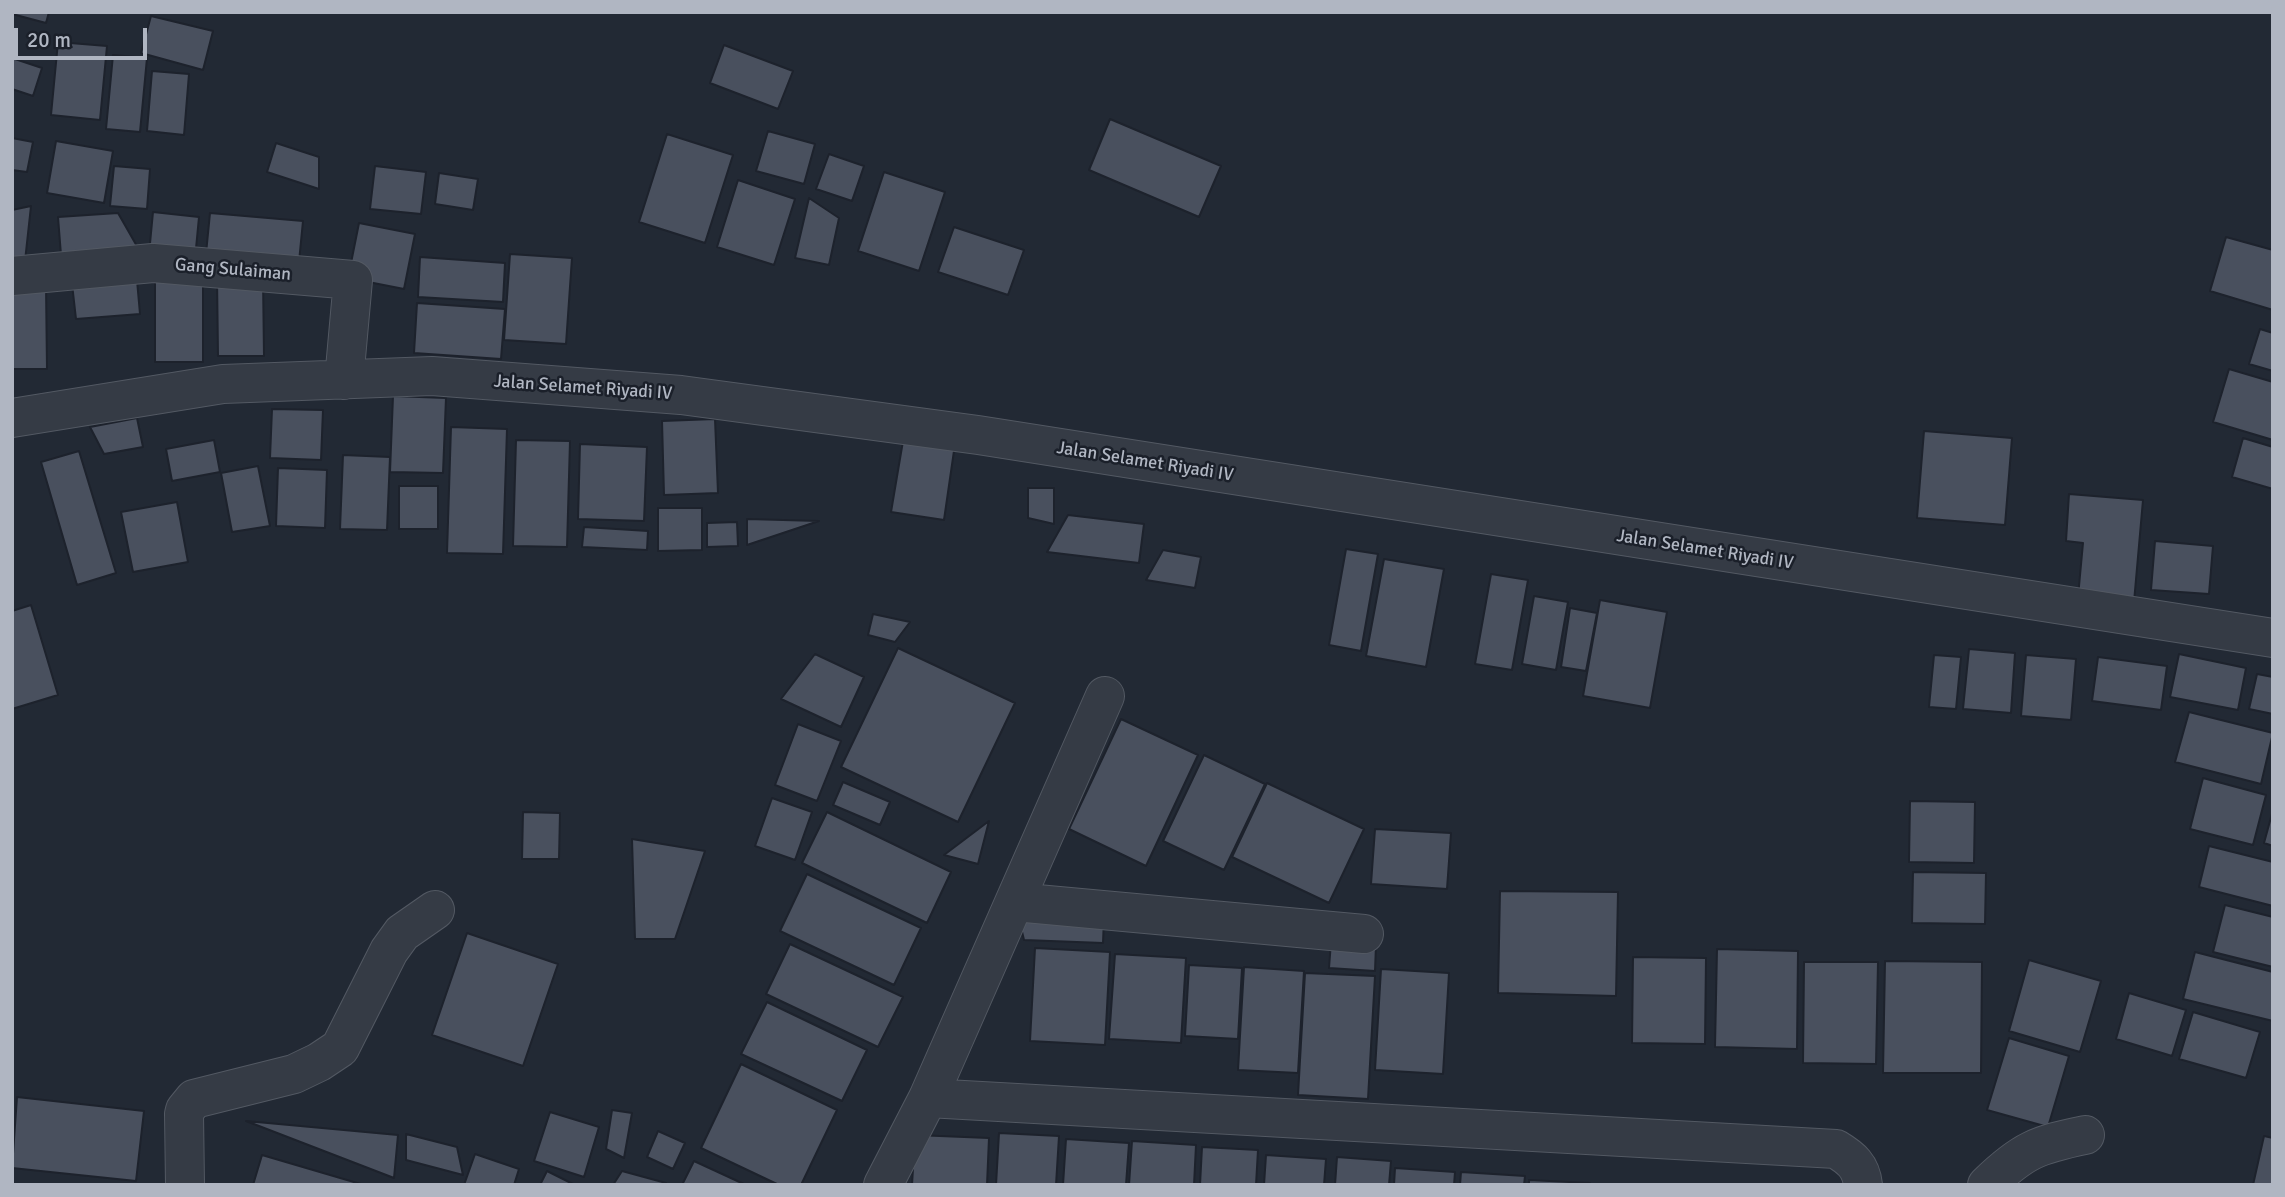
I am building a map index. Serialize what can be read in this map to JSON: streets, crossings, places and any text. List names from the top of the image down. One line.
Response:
{"streets":{"street":["Gang Sulaiman","Jalan Selamet Riyadi IV"]},"crossings":[["Gang Sulaiman","Jalan Selamet Riyadi IV"]],"scale_bar":"20 m"}
